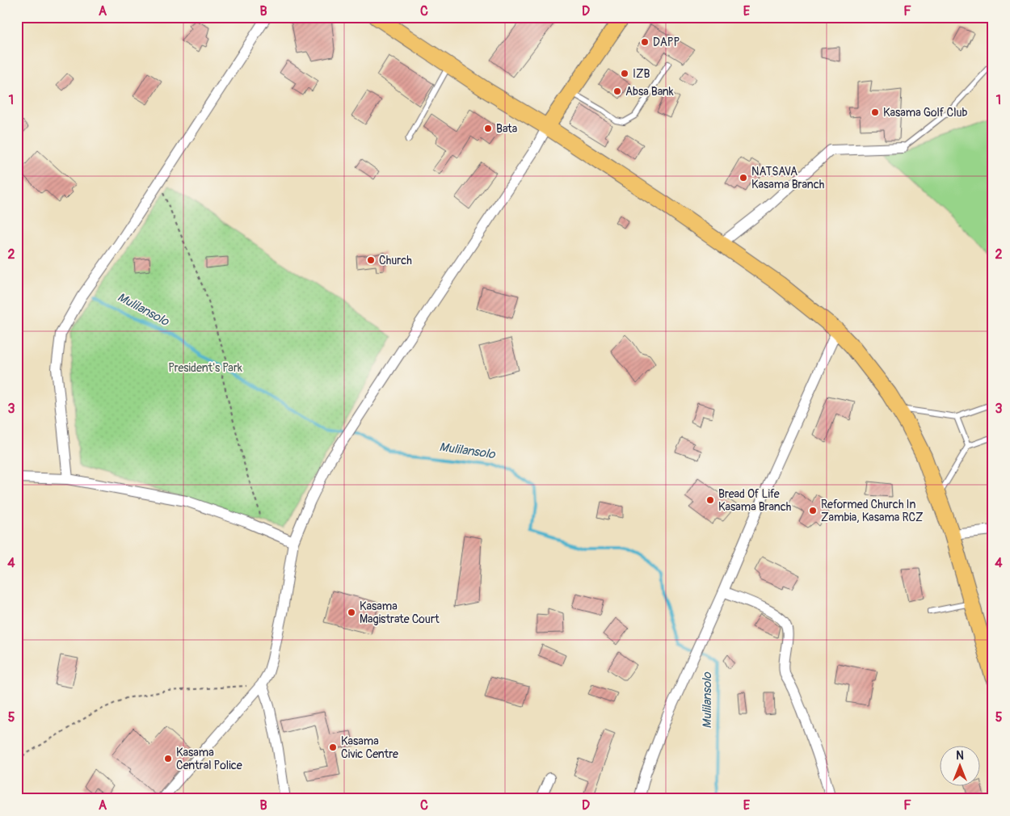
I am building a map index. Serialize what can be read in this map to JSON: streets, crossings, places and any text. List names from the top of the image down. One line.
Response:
{"water":["Mulilansolo"],"parks":["President's Park"],"places":["DAPP","IZB","Absa Bank","Kasama Golf Club","Bata","NATSAVA Kasama Branch","Church","Bread Of Life Kasama Branch","Reformed Church In Zambia, Kasama RCZ","Kasama Magistrate Court","Kasama Civic Centre","Kasama Central Police"],"north":"top","grid":{"columns":["A","B","C","D","E","F"],"rows":["1","2","3","4","5"]}}
